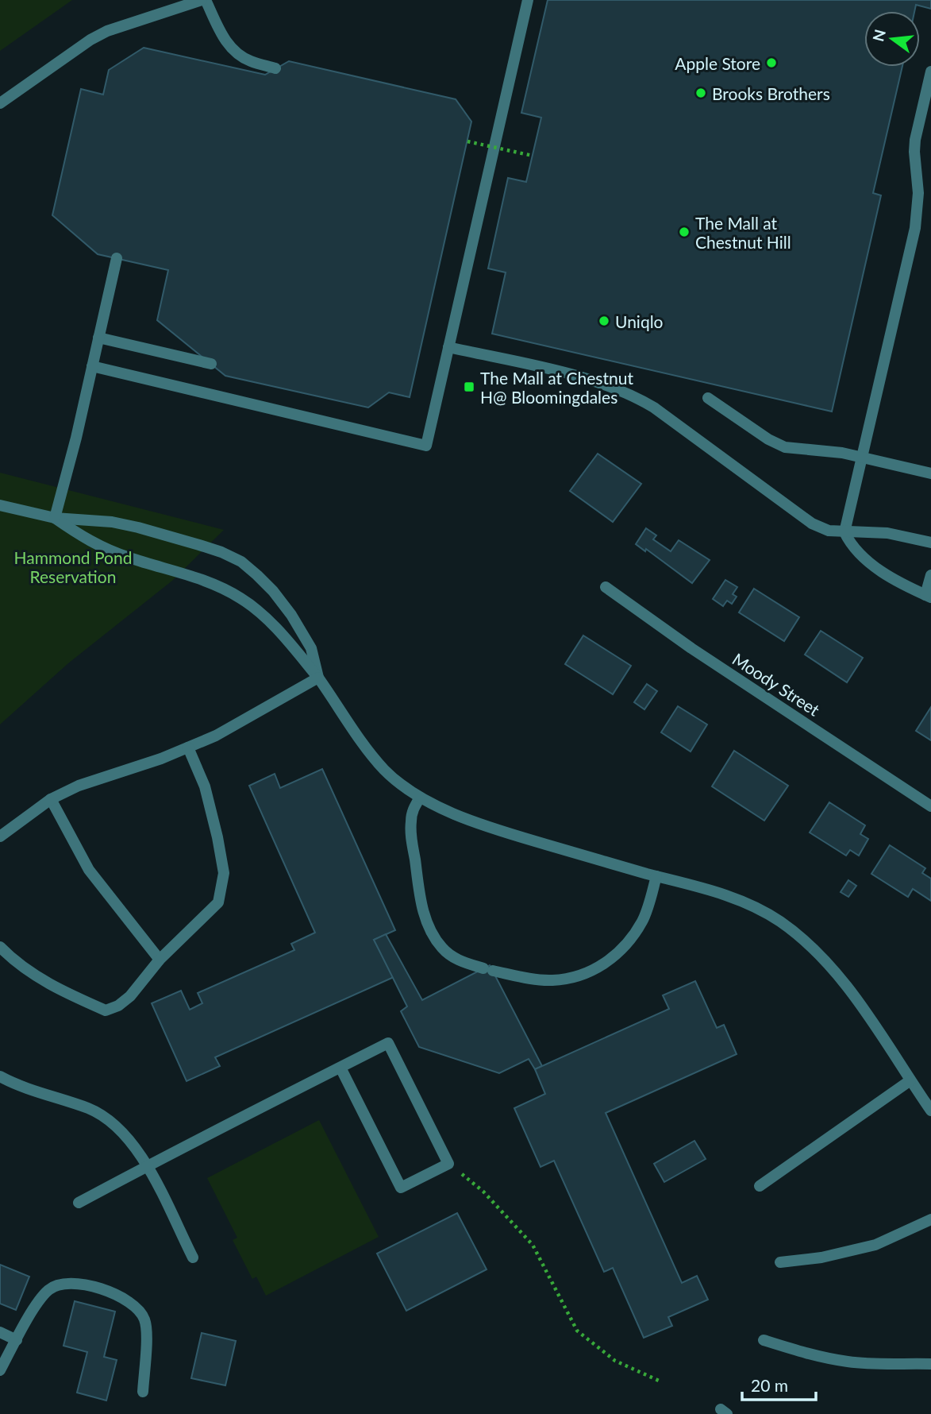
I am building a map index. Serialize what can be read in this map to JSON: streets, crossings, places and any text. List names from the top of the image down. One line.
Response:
{"streets":{"street":["Moody Street"]},"parks":["Hammond Pond Reservation"],"places":{"other":["Apple Store","Brooks Brothers","The Mall at Chestnut Hill","Uniqlo"],"transit":["The Mall at Chestnut H@ Bloomingdales"]},"scale_bar":"20 m","north":"left"}
